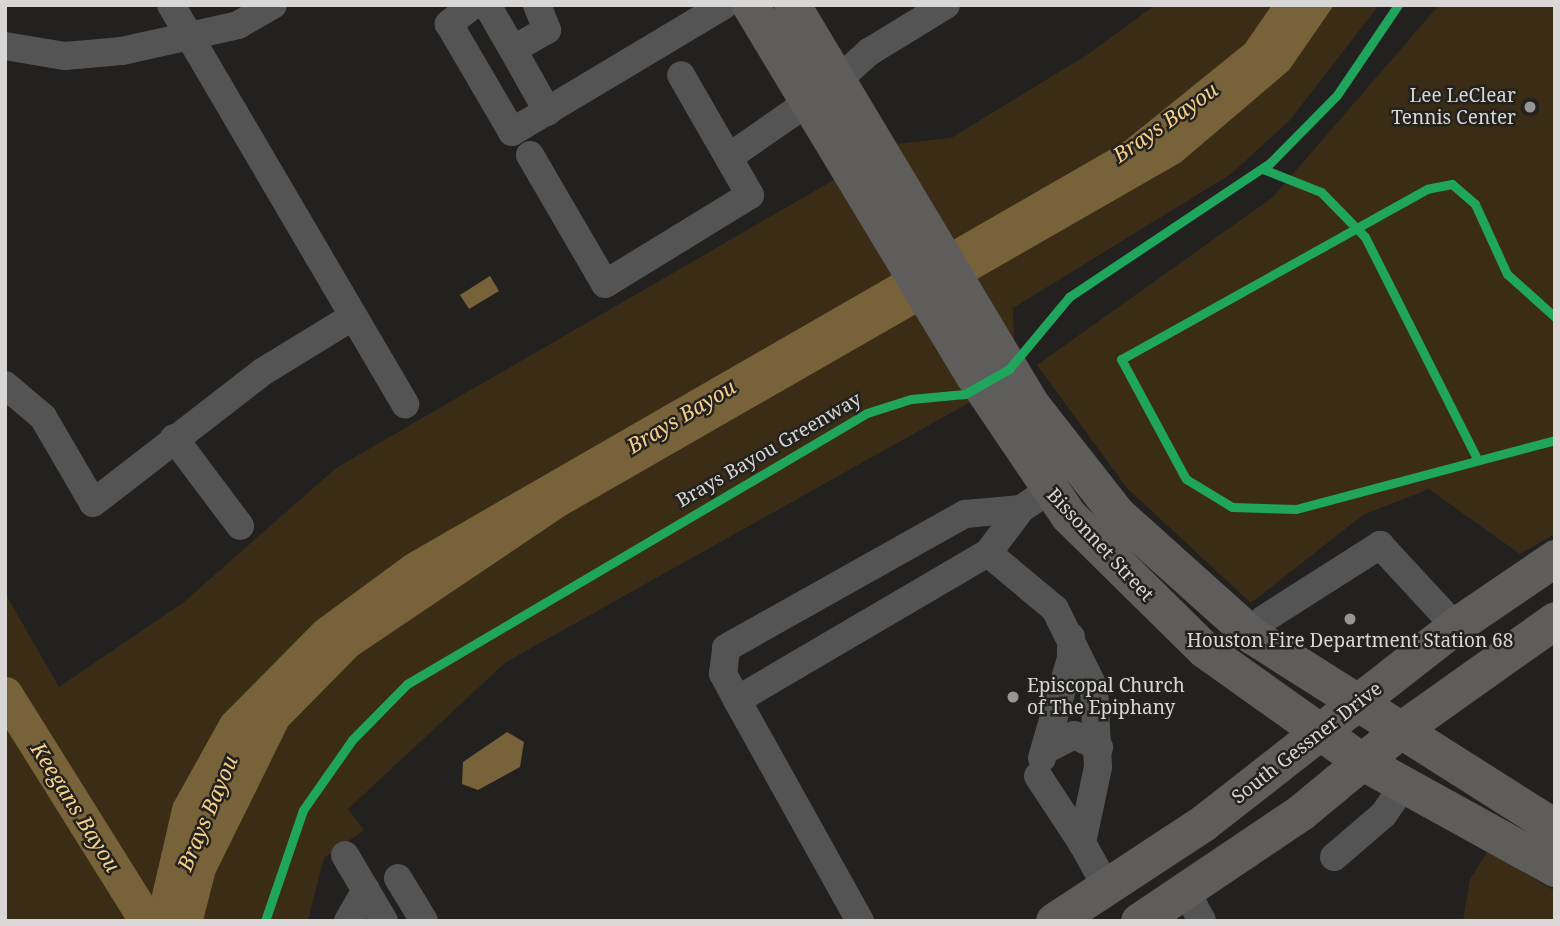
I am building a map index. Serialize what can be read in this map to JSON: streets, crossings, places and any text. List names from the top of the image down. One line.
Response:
{"streets":{"main road":["Bissonnet Street","South Gessner Drive"],"cycle path":["Brays Bayou Greenway"]},"crossings":[["Bissonnet Street","South Gessner Drive"]],"water":["Brays Bayou","Keegans Bayou"],"places":["Lee LeClear Tennis Center","Houston Fire Department Station 68","Episcopal Church of The Epiphany"]}
